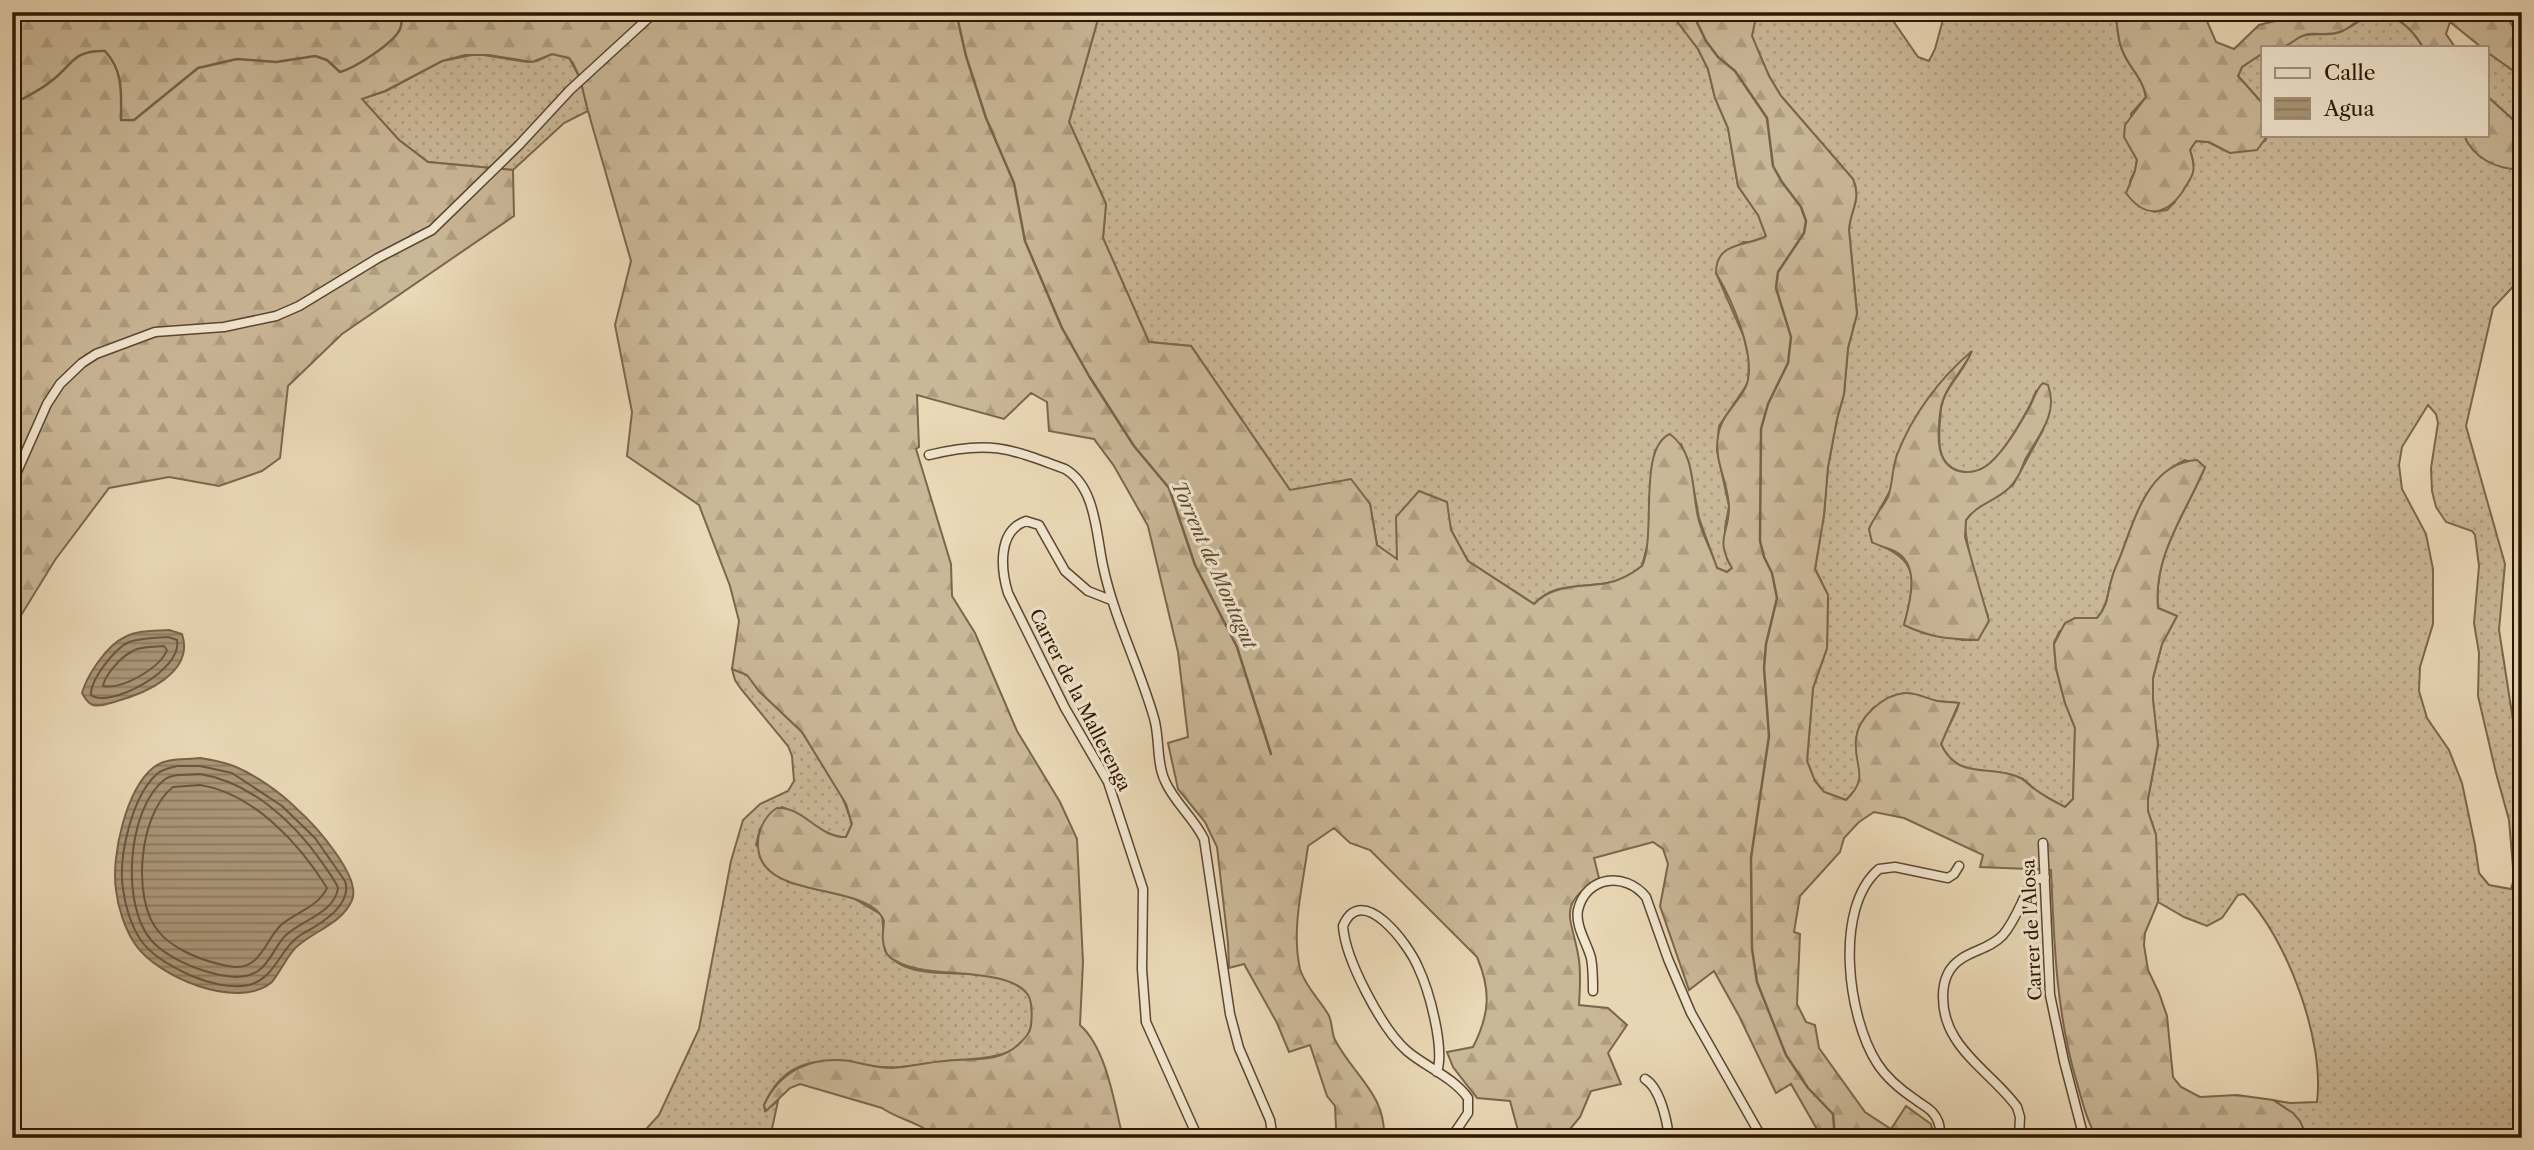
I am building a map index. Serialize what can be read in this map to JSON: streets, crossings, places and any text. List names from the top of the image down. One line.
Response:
{"streets":{"street":["Carrer de la Mallerenga","Carrer de l'Alosa"]},"water":["Torrent de Montagut"],"legend":["Calle","Agua"]}
